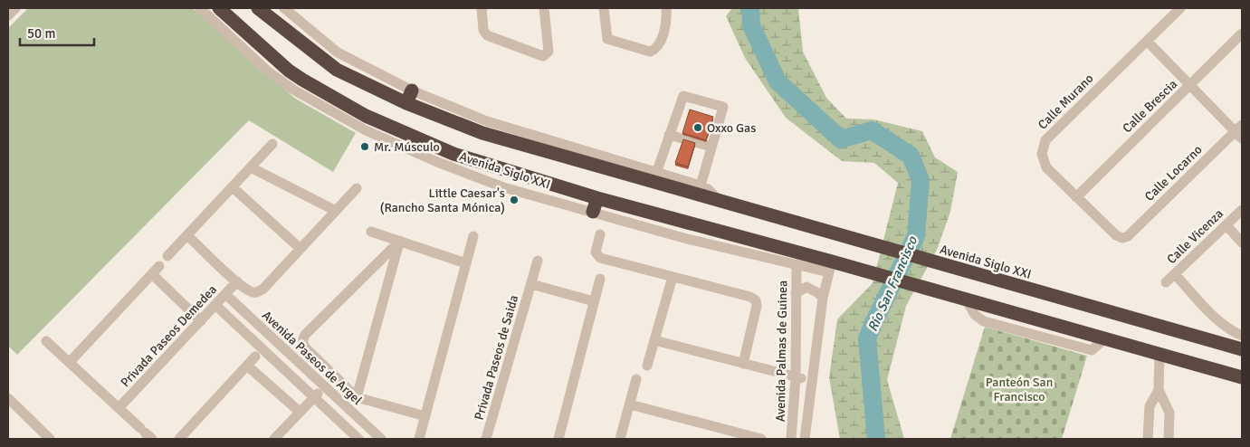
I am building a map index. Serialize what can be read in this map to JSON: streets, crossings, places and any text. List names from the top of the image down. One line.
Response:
{"streets":{"highway":["Avenida Siglo XXI"],"street":["Calle Murano","Calle Brescia","Calle Locarno","Calle Vicenza","Privada Paseos Demedea","Avenida Palmas de Guinea","Avenida Paseos de Argel","Privada Paseos de Saida"]},"crossings":[["Calle Murano","Calle Brescia"],["Calle Murano","Calle Locarno"],["Avenida Siglo XXI","Avenida Palmas de Guinea"],["Privada Paseos Demedea","Avenida Paseos de Argel"]],"water":["Río San Francisco"],"parks":["Panteón San Francisco"],"places":["Oxxo Gas","Mr. Músculo","Little Caesar's (Rancho Santa Mónica)"],"scale_bar":"50 m"}
